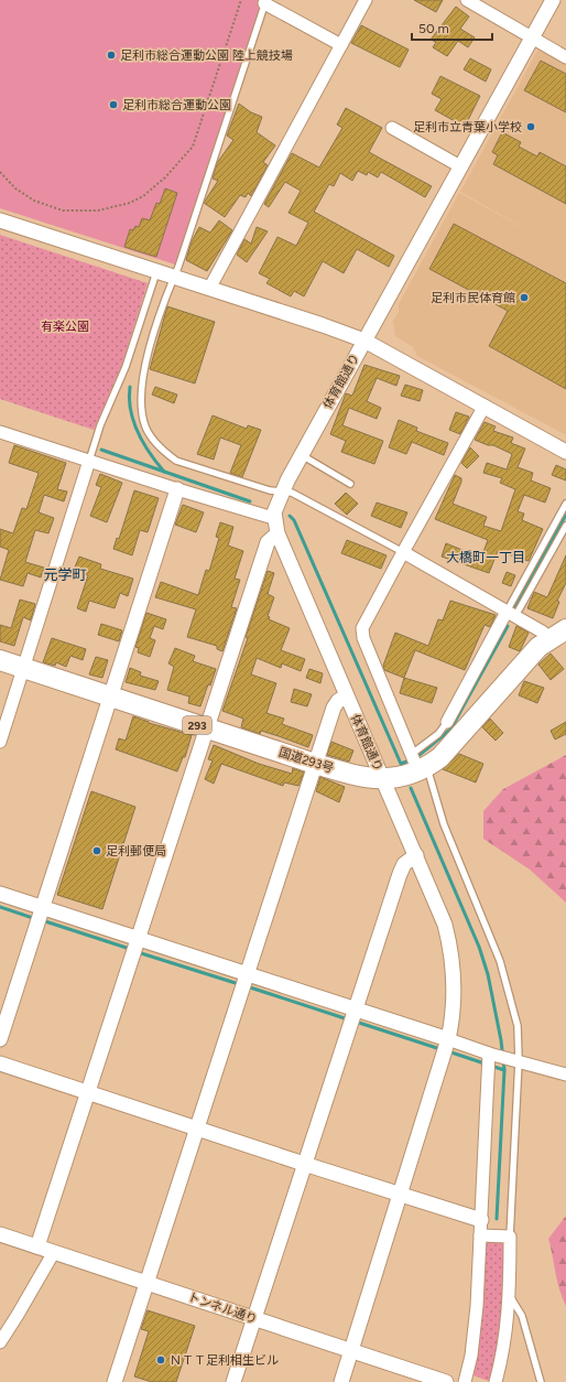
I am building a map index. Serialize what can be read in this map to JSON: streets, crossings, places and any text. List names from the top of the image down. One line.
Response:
{"streets":{"highway":["293","国道293号"],"street":["体育館通り","トンネル通り"]},"crossings":[["体育館通り","国道293号"],["体育館通り","トンネル通り"]],"districts":["大橋町一丁目","元学町"],"parks":["有楽公園"],"places":["足利市総合運動公園 陸上競技場","足利市総合運動公園","足利市立青葉小学校","足利市民体育館","足利郵便局","ＮＴＴ足利相生ビル"],"scale_bar":"50 m"}
